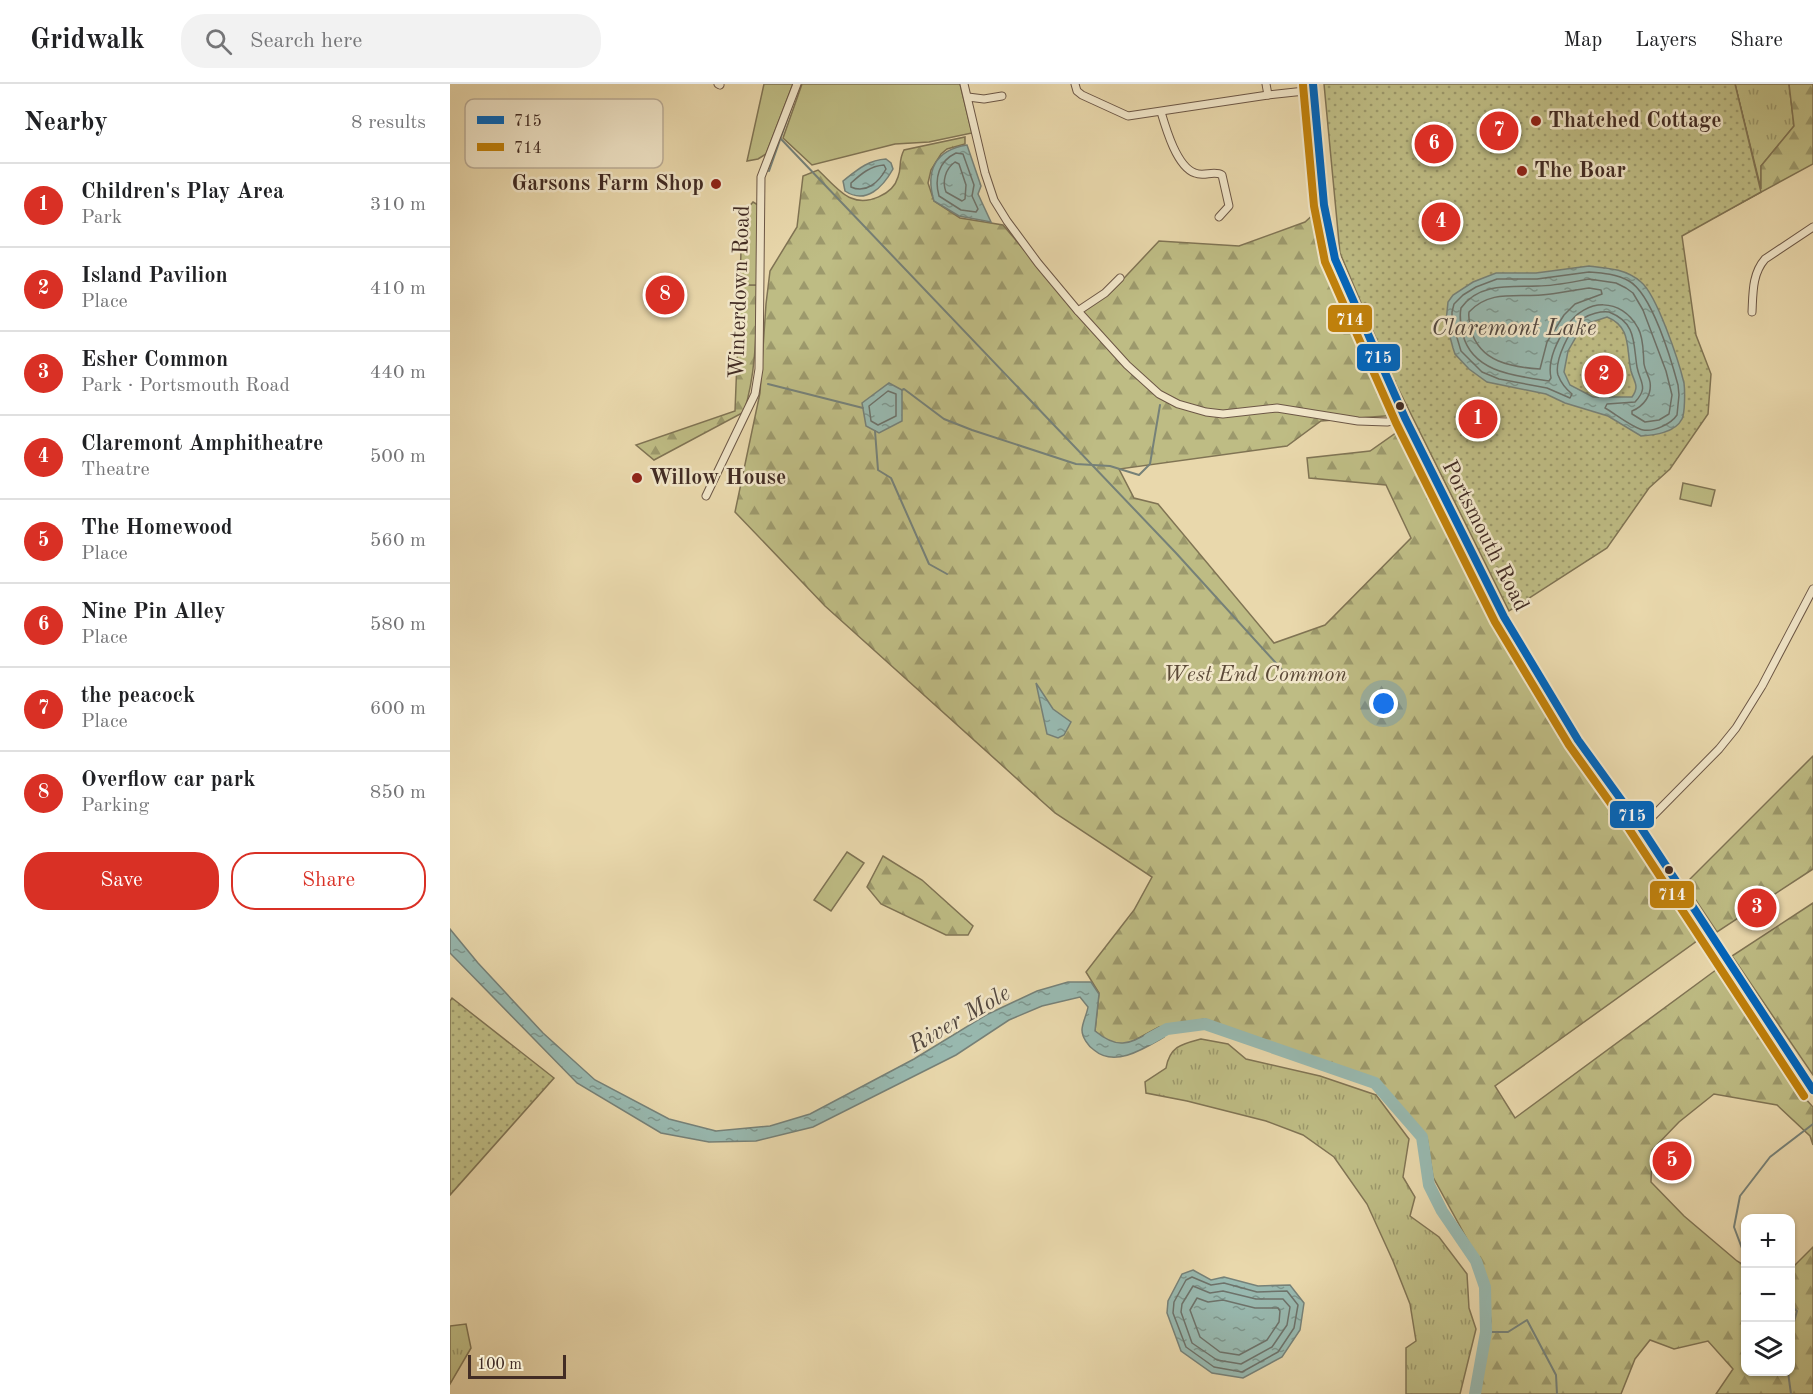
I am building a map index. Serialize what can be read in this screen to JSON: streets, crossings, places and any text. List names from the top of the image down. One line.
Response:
{"streets":{"main road":["Portsmouth Road"],"street":["Winterdown Road"]},"water":["Claremont Lake","River Mole"],"parks":["West End Common"],"places":["Thatched Cottage","The Boar","Garsons Farm Shop","Willow House"],"lines":["transit line 715","transit line 714"],"legend":["715","714"],"scale_bar":"100 m","page":{"header":"Gridwalk","search":"Search here","nav":["Map","Layers","Share"],"heading":["Nearby","8 results"],"pins":["7","6","4","8","2","1","3","5"],"list":[{"mark":"1","name":"Children's Play Area","note":"Park","value":"310 m"},{"mark":"2","name":"Island Pavilion","note":"Place","value":"410 m"},{"mark":"3","name":"Esher Common","note":"Park · Portsmouth Road","value":"440 m"},{"mark":"4","name":"Claremont Amphitheatre","note":"Theatre","value":"500 m"},{"mark":"5","name":"The Homewood","note":"Place","value":"560 m"},{"mark":"6","name":"Nine Pin Alley","note":"Place","value":"580 m"},{"mark":"7","name":"the peacock","note":"Place","value":"600 m"},{"mark":"8","name":"Overflow car park","note":"Parking","value":"850 m"}],"buttons":["Save","Share"],"map_buttons":["+","−"],"scale":"100 m"}}
